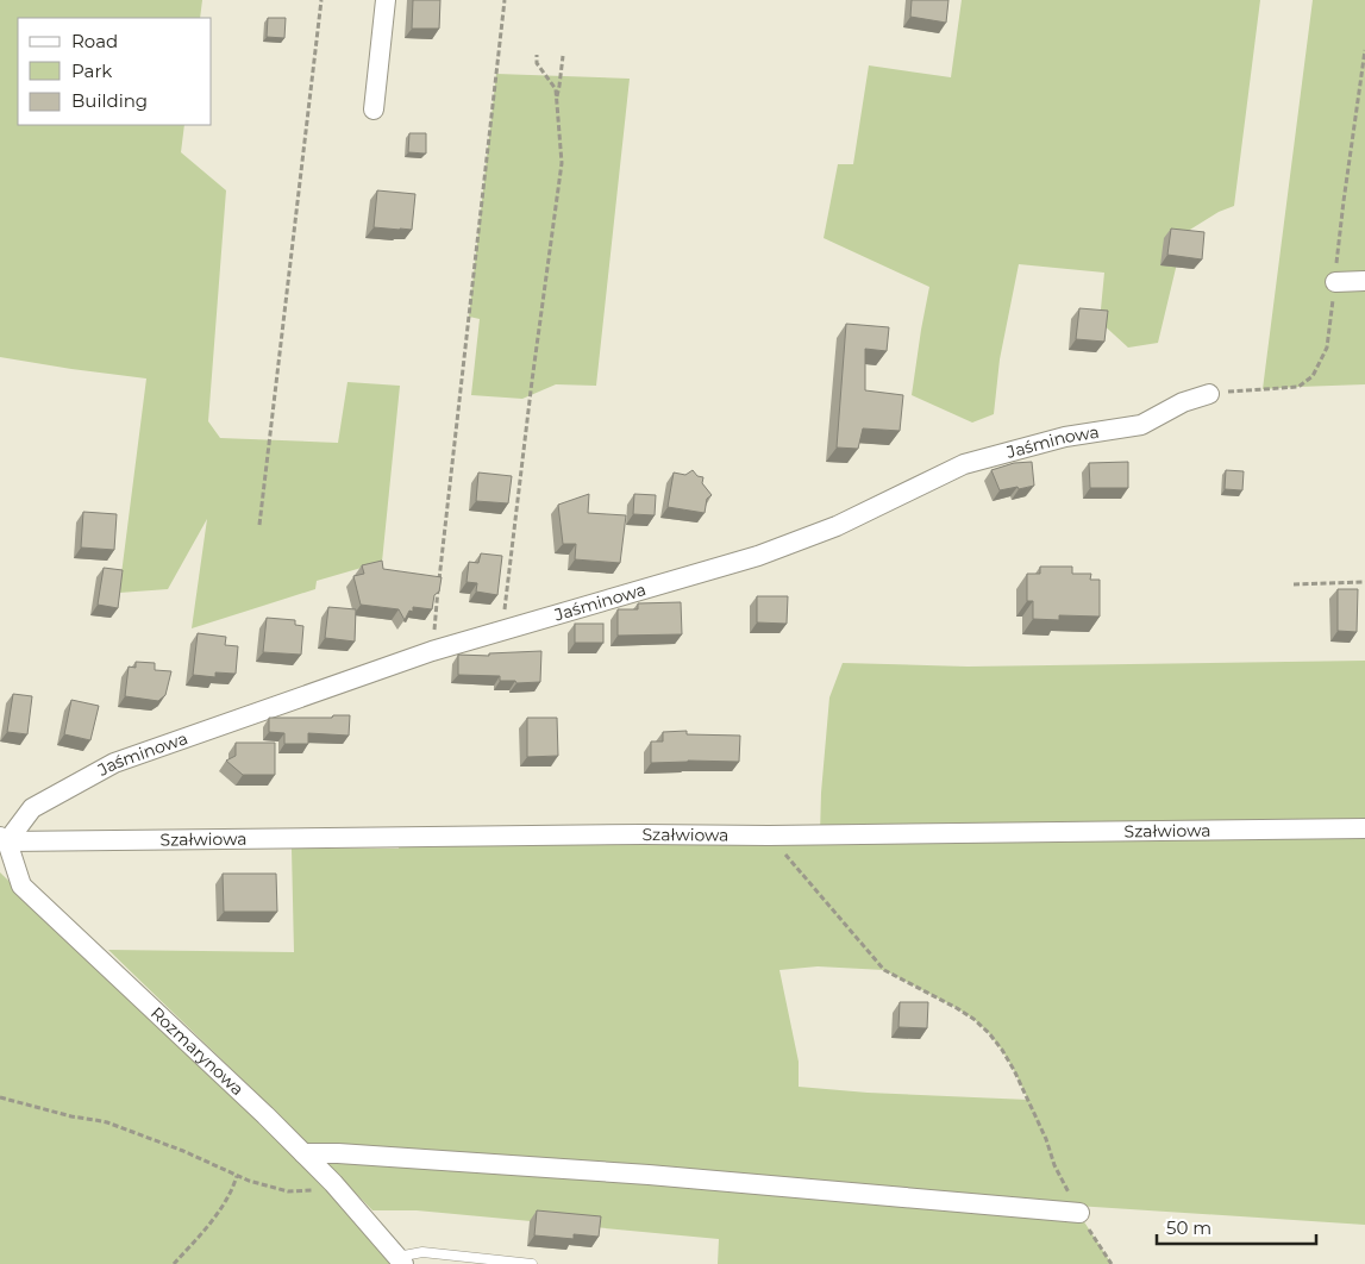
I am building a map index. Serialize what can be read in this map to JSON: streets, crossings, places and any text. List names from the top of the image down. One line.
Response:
{"streets":{"street":["Jaśminowa","Szałwiowa","Rozmarynowa"]},"crossings":[["Jaśminowa","Szałwiowa"],["Jaśminowa","Rozmarynowa"],["Szałwiowa","Rozmarynowa"]],"legend":["Road","Park","Building"],"scale_bar":"50 m"}
